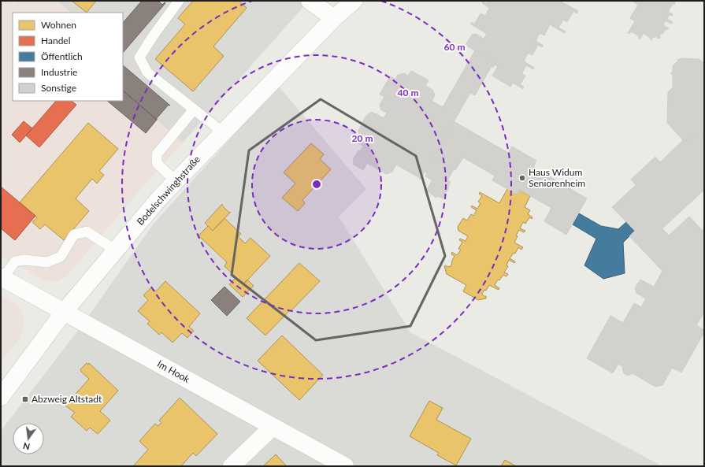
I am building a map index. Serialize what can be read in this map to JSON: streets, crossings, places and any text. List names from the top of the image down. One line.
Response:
{"streets":{"street":["Bodelschwinghstraße","Im Hook"]},"crossings":[["Bodelschwinghstraße","Im Hook"]],"places":{"other":["Haus Widum Seniorenheim"],"transit":["Abzweig Altstadt"]},"legend":["Wohnen","Handel","Öffentlich","Industrie","Sonstige"],"north":"bottom","rings":["60 m","40 m","20 m"]}
